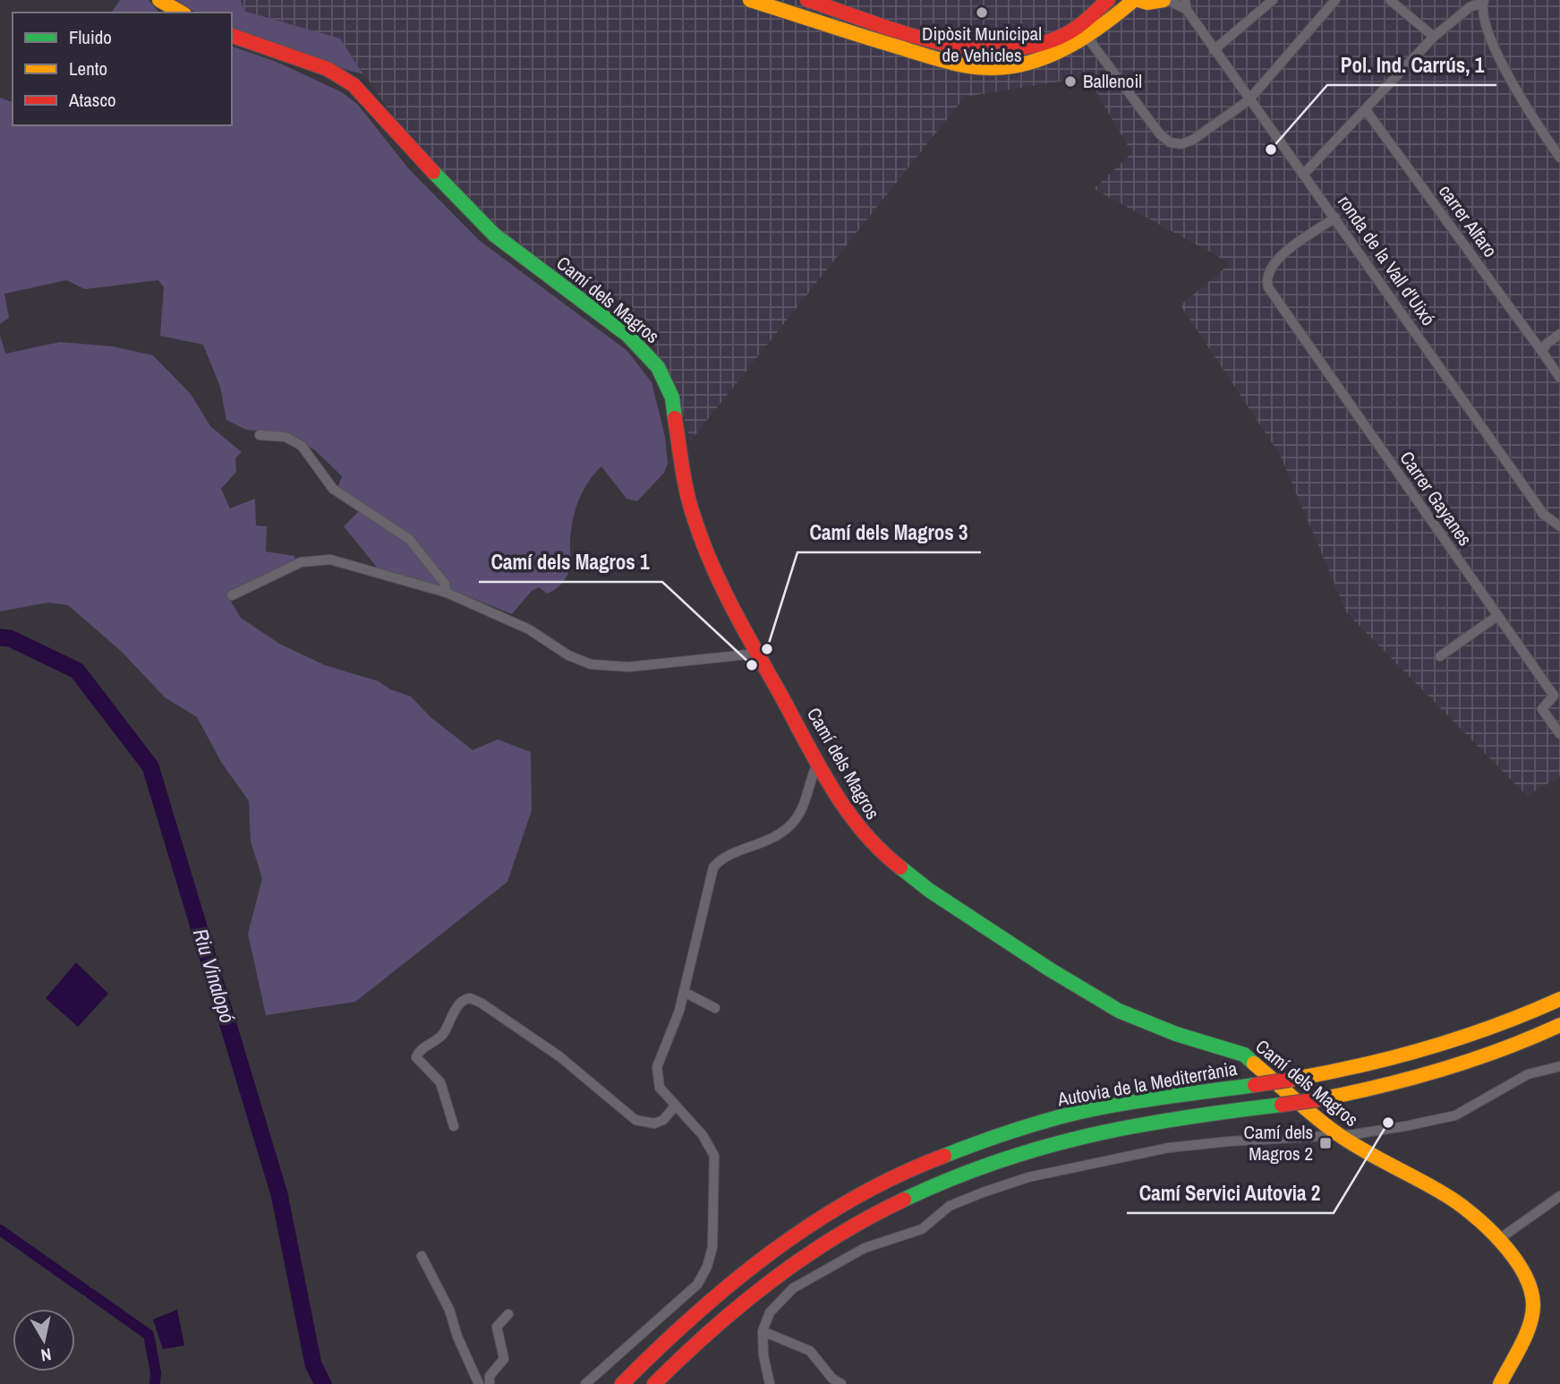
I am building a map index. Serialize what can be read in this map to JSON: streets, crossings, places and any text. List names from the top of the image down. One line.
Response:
{"streets":{"main road":["Camí dels Magros","Autovia de la Mediterrània"],"street":["carrer Alfaro","ronda de la Vall d'Uixó","Carrer Gayanes"]},"crossings":[["ronda de la Vall d'Uixó","Carrer Gayanes"]],"water":["Riu Vinalopó"],"places":{"other":["Dipòsit Municipal de Vehicles","Ballenoil","Pol. Ind. Carrús, 1","Camí dels Magros 3","Camí dels Magros 1","Camí Servici Autovia 2"],"transit":["Camí dels Magros 2"]},"legend":["Fluido","Lento","Atasco"],"north":"bottom"}
